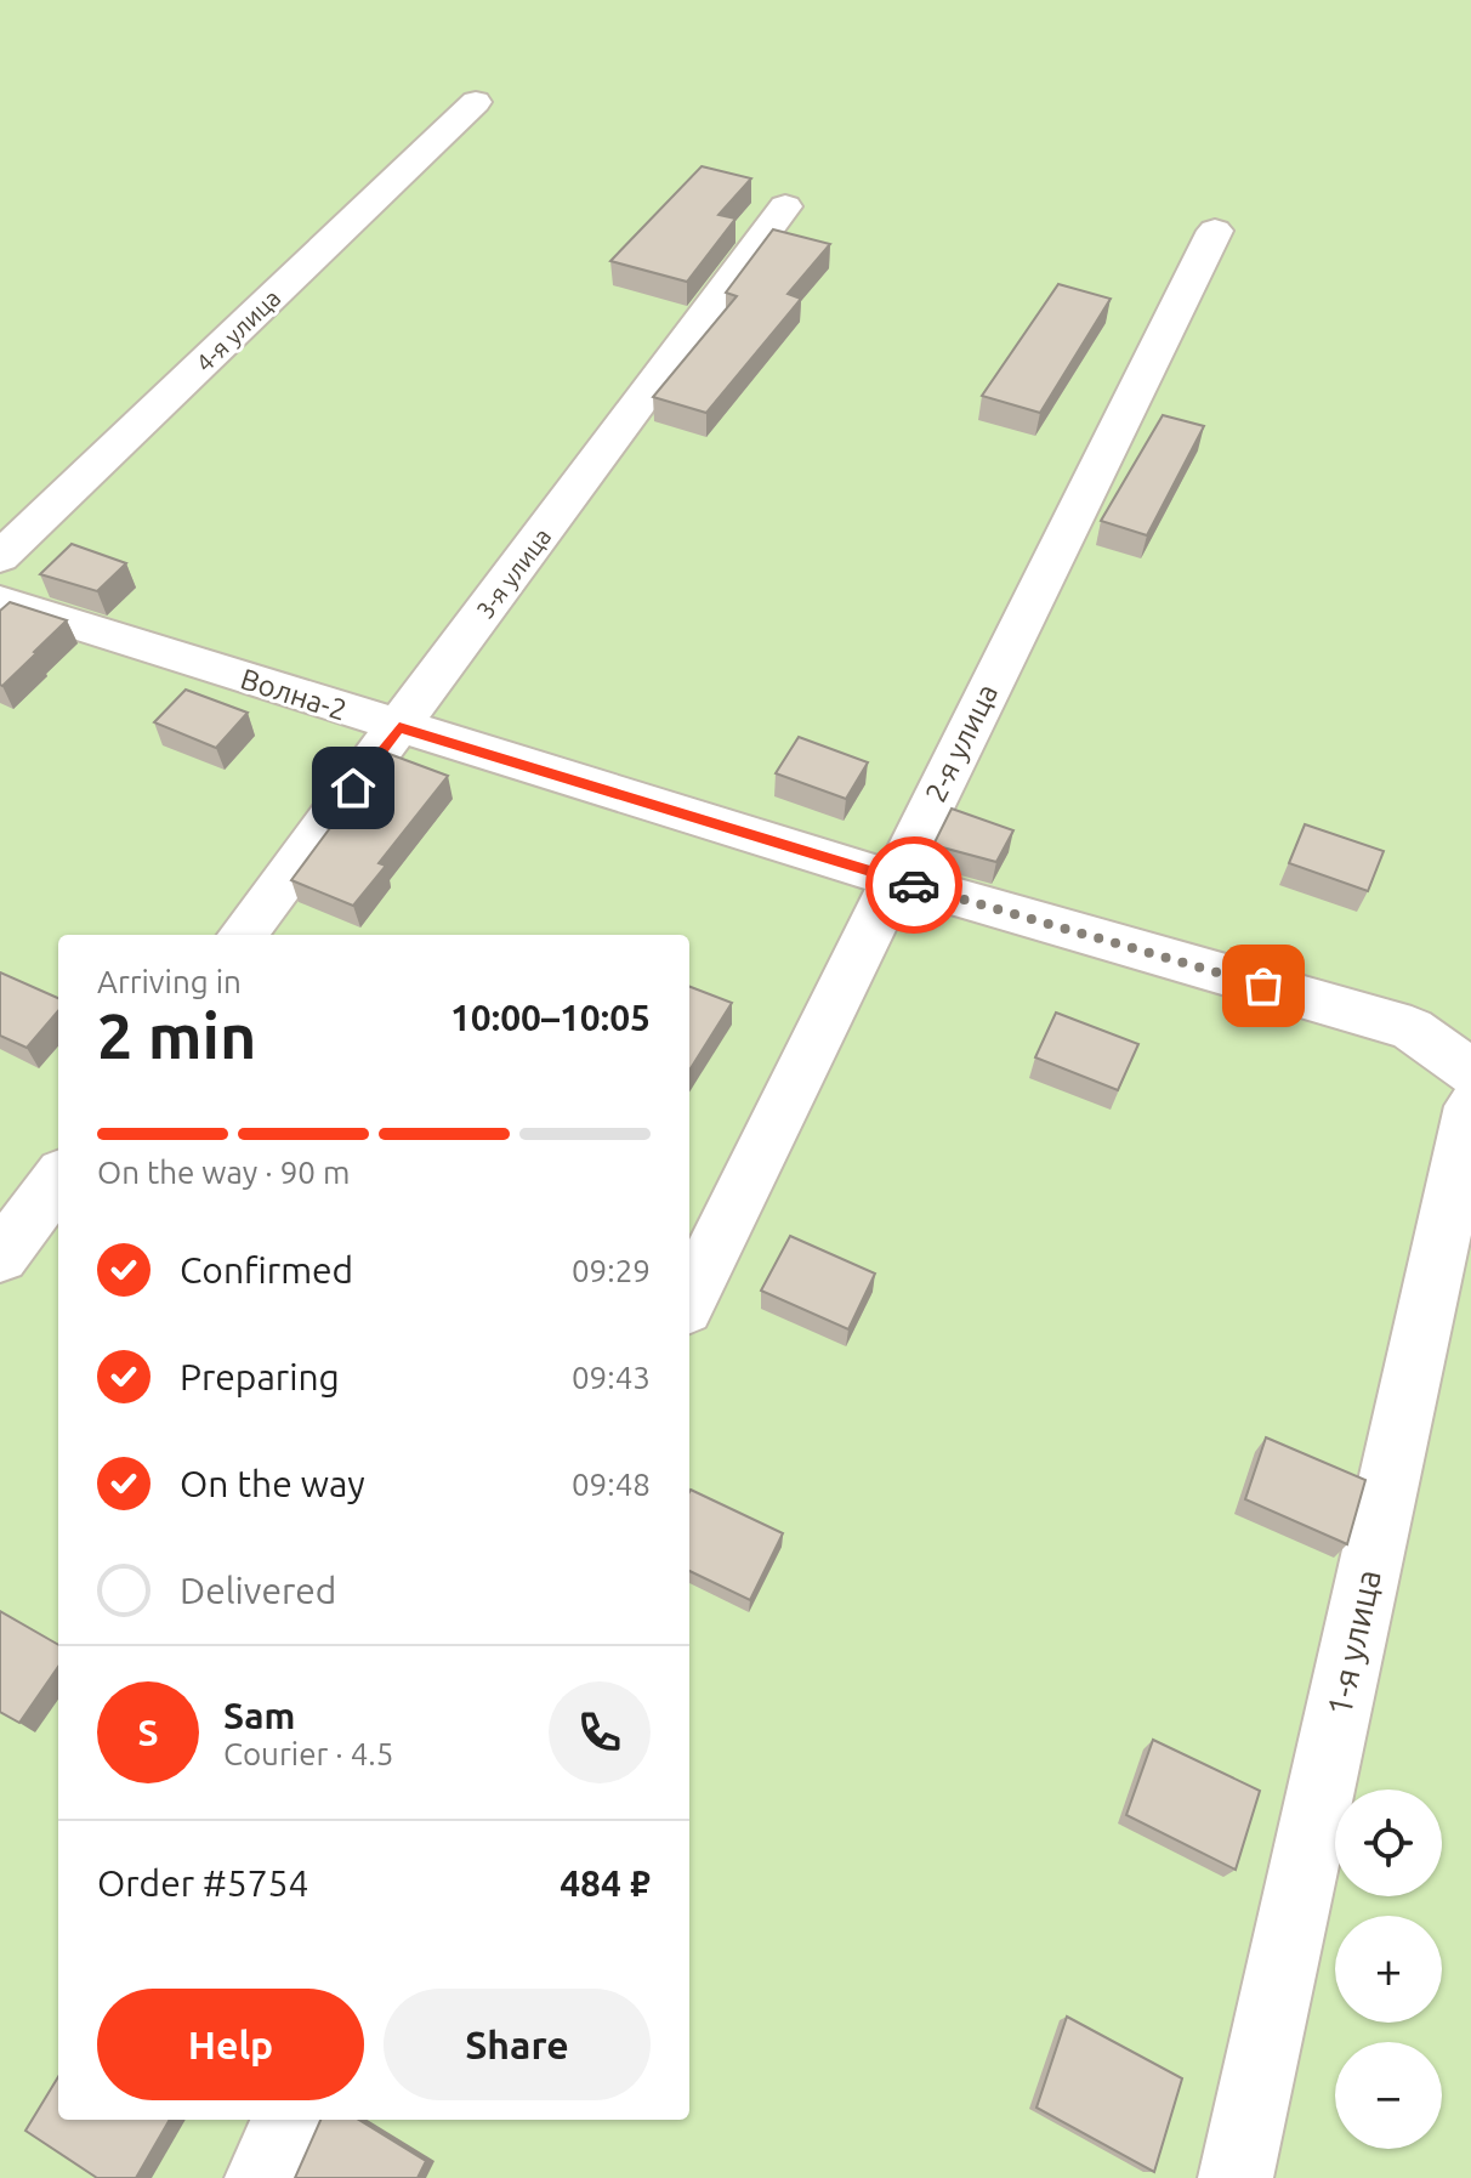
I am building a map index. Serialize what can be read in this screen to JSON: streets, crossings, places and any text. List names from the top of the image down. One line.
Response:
{"streets":{"street":["4-я улица","3-я улица","Волна-2","2-я улица","1-я улица"]},"crossings":[["3-я улица","Волна-2"],["Волна-2","2-я улица"]],"page":{"heading":["2 min","Arriving in","10:00–10:05"],"panel":["Sam","Courier · 4.5","Order #5754","484 ₽"],"bar":"On the way · 90 m","list":[["Confirmed","09:29"],["Preparing","09:43"],["On the way","09:48"],"Delivered"],"round":"S","map_buttons":["+","−"],"buttons":["Help","Share"]}}
